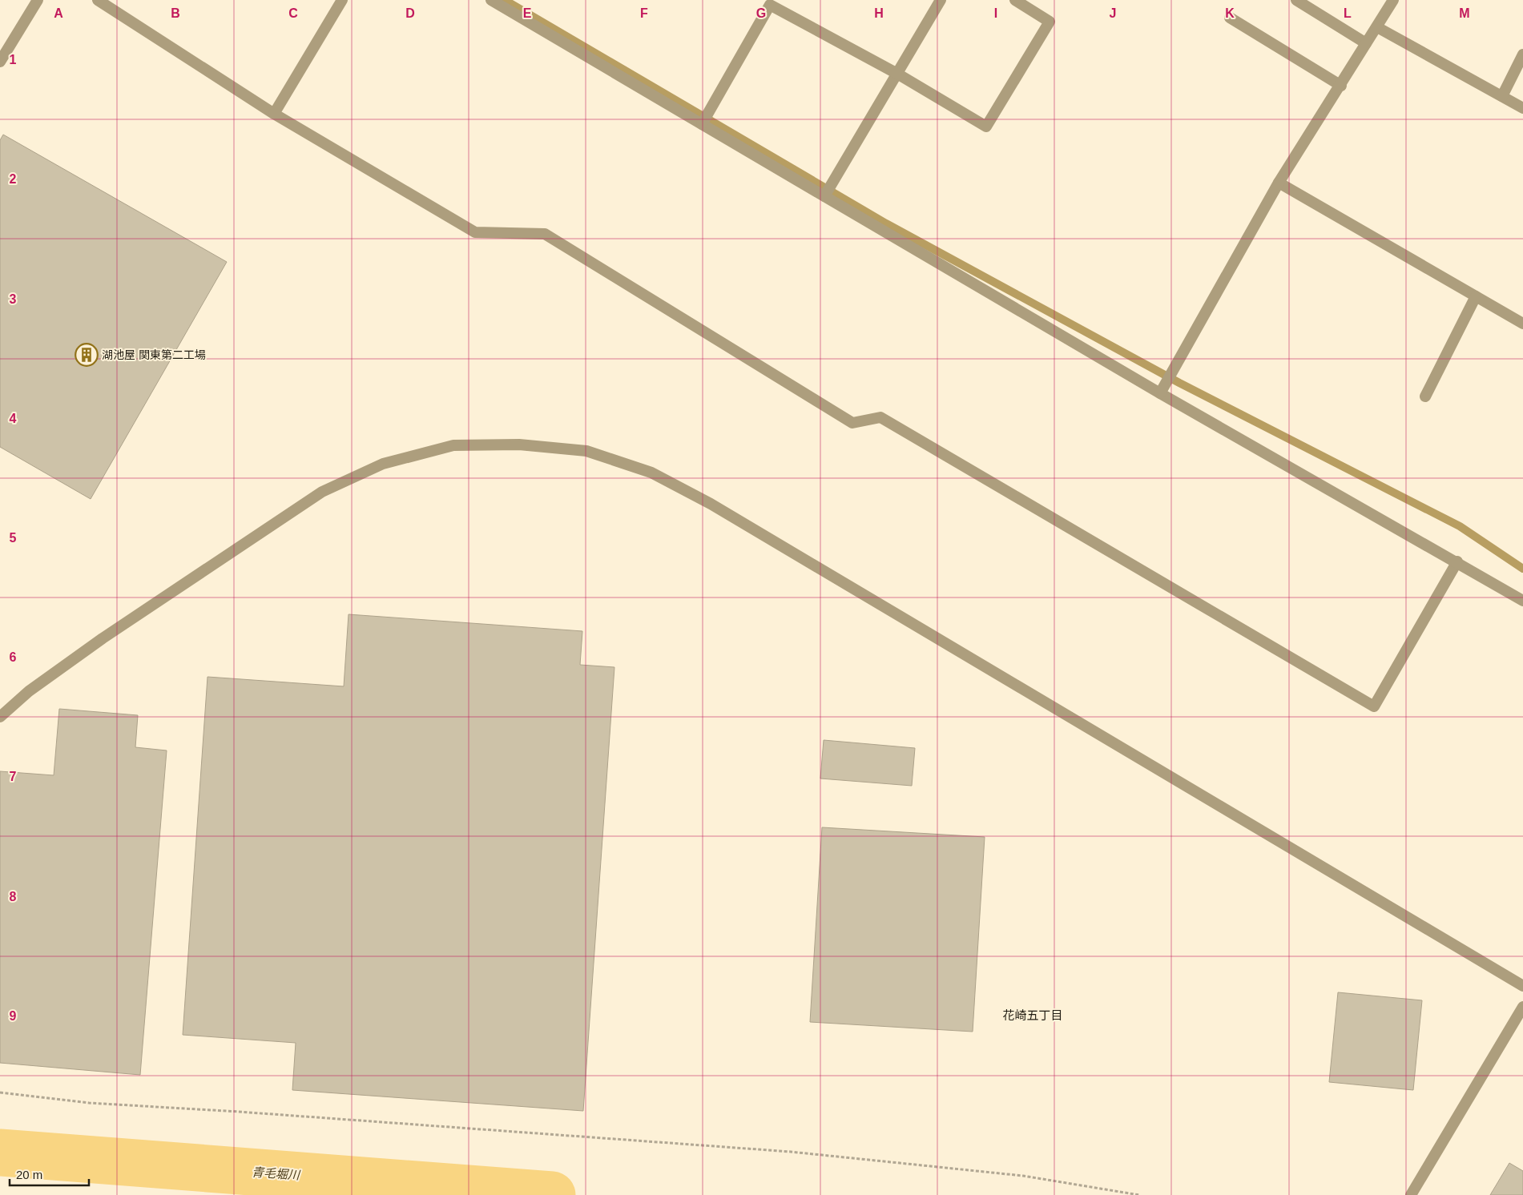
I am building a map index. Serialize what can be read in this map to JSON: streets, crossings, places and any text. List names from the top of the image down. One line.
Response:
{"districts":["花崎五丁目"],"water":["青毛堀川"],"places":{"building":["湖池屋 関東第二工場"]},"scale_bar":"20 m","grid":{"columns":["A","B","C","D","E","F","G","H","I","J","K","L","M"],"rows":["1","2","3","4","5","6","7","8","9"]}}
